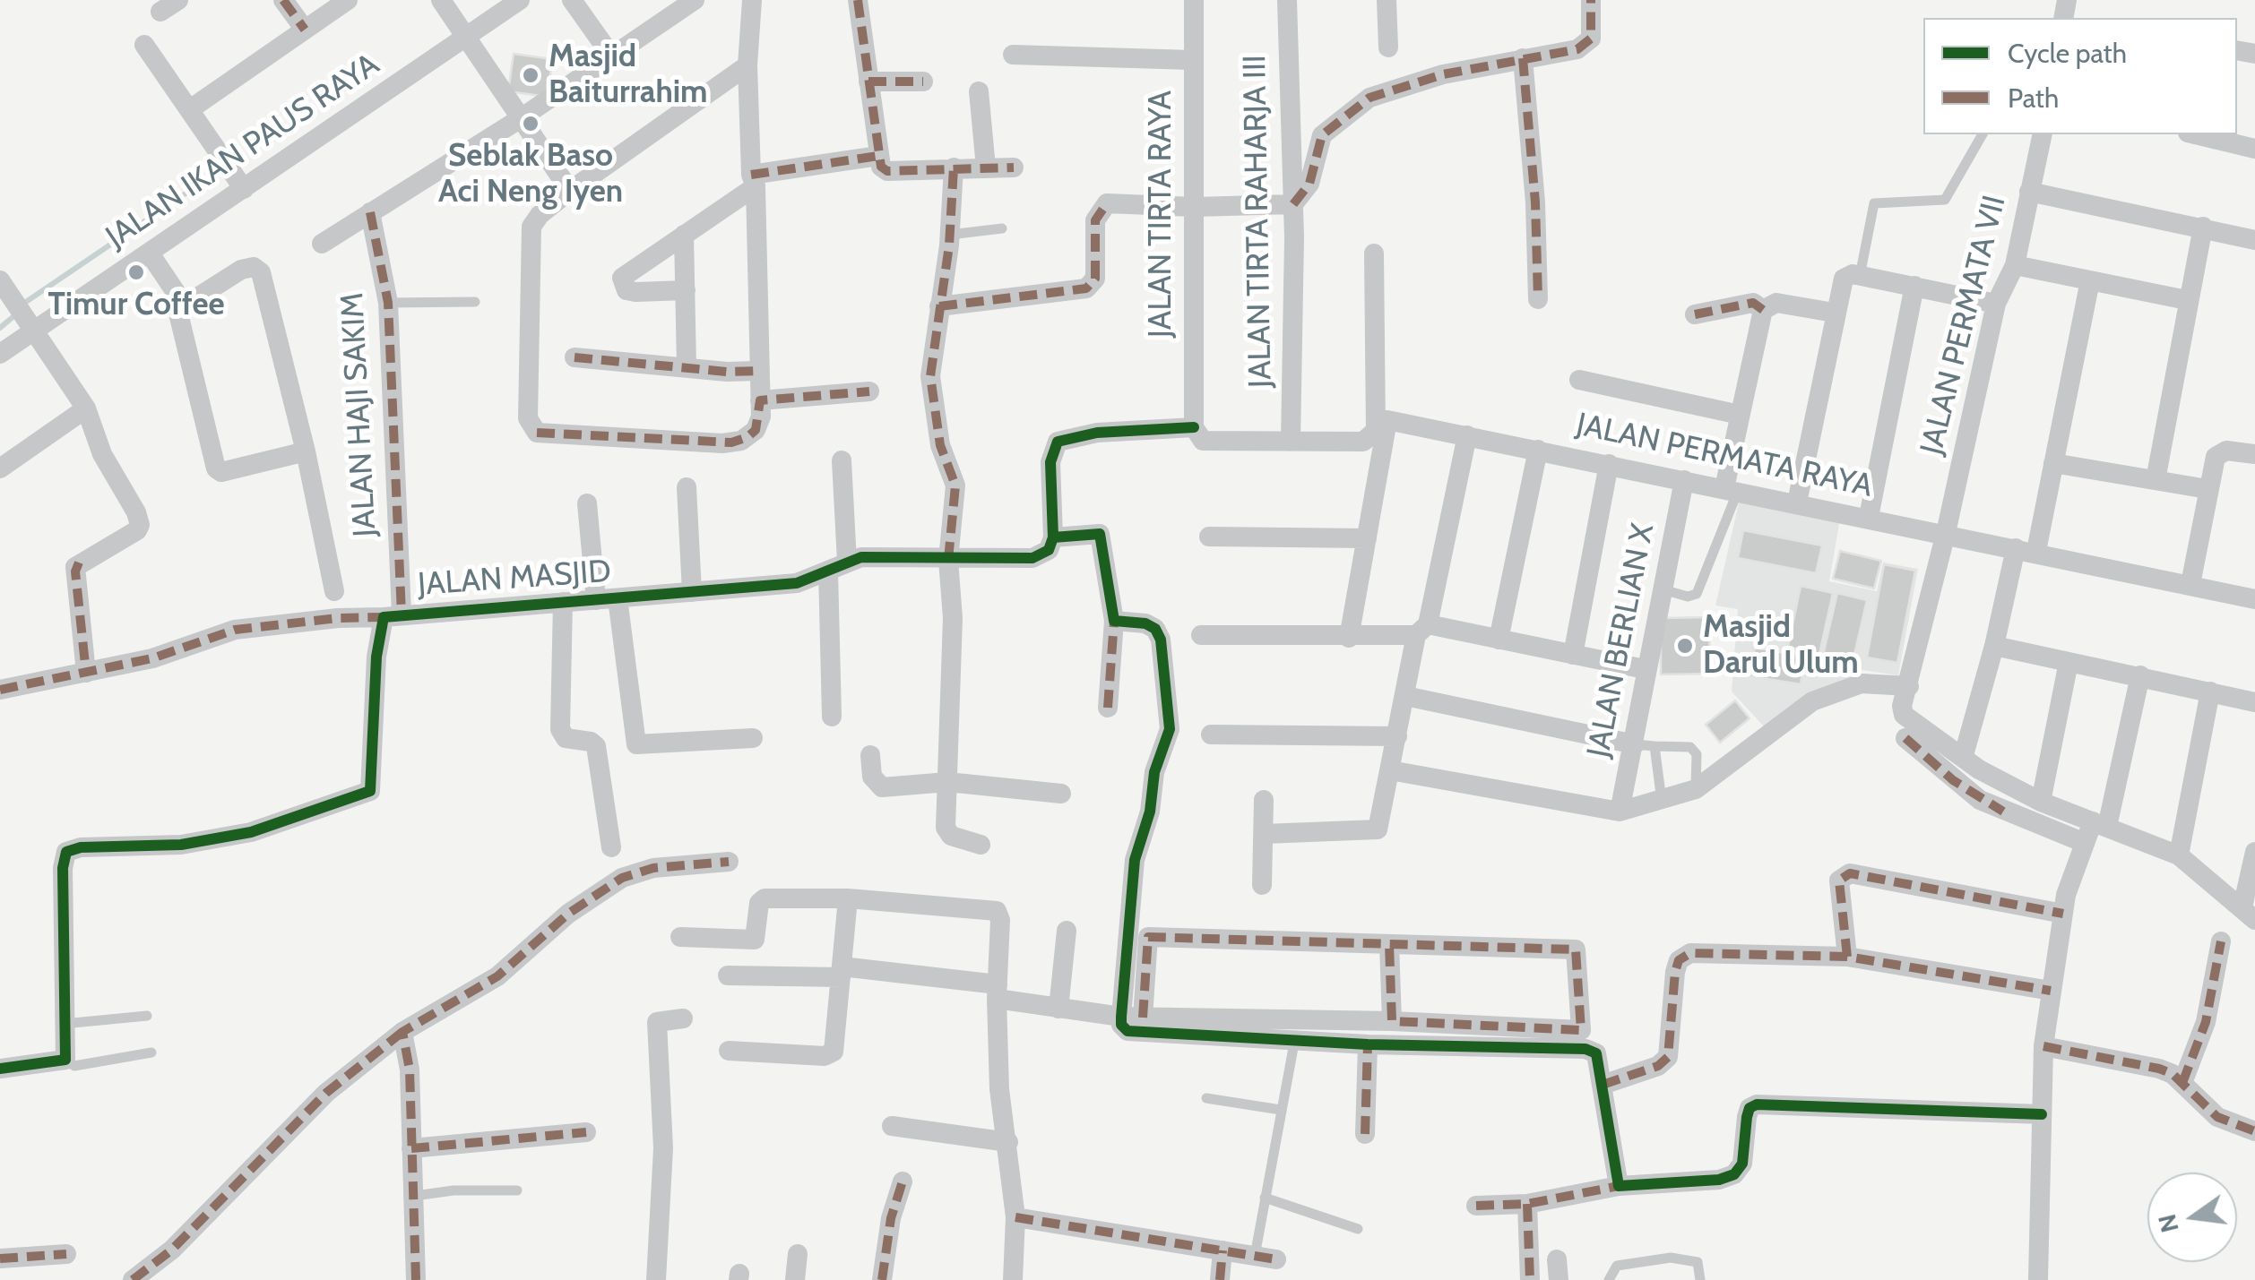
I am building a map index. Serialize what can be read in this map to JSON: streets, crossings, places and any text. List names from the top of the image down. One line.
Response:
{"streets":{"street":["JALAN IKAN PAUS RAYA","JALAN TIRTA RAYA","JALAN TIRTA RAHARJA III","JALAN PERMATA VII","JALAN HAJI SAKIM","JALAN PERMATA RAYA","JALAN MASJID","JALAN BERLIAN X"]},"crossings":[["JALAN TIRTA RAYA","JALAN PERMATA RAYA"],["JALAN TIRTA RAHARJA III","JALAN PERMATA RAYA"],["JALAN PERMATA VII","JALAN PERMATA RAYA"],["JALAN HAJI SAKIM","JALAN MASJID"],["JALAN PERMATA RAYA","JALAN BERLIAN X"]],"places":["Masjid Baiturrahim","Seblak Baso Aci Neng Iyen","Timur Coffee","Masjid Darul Ulum"],"legend":["Cycle path","Path"],"north":"left"}
